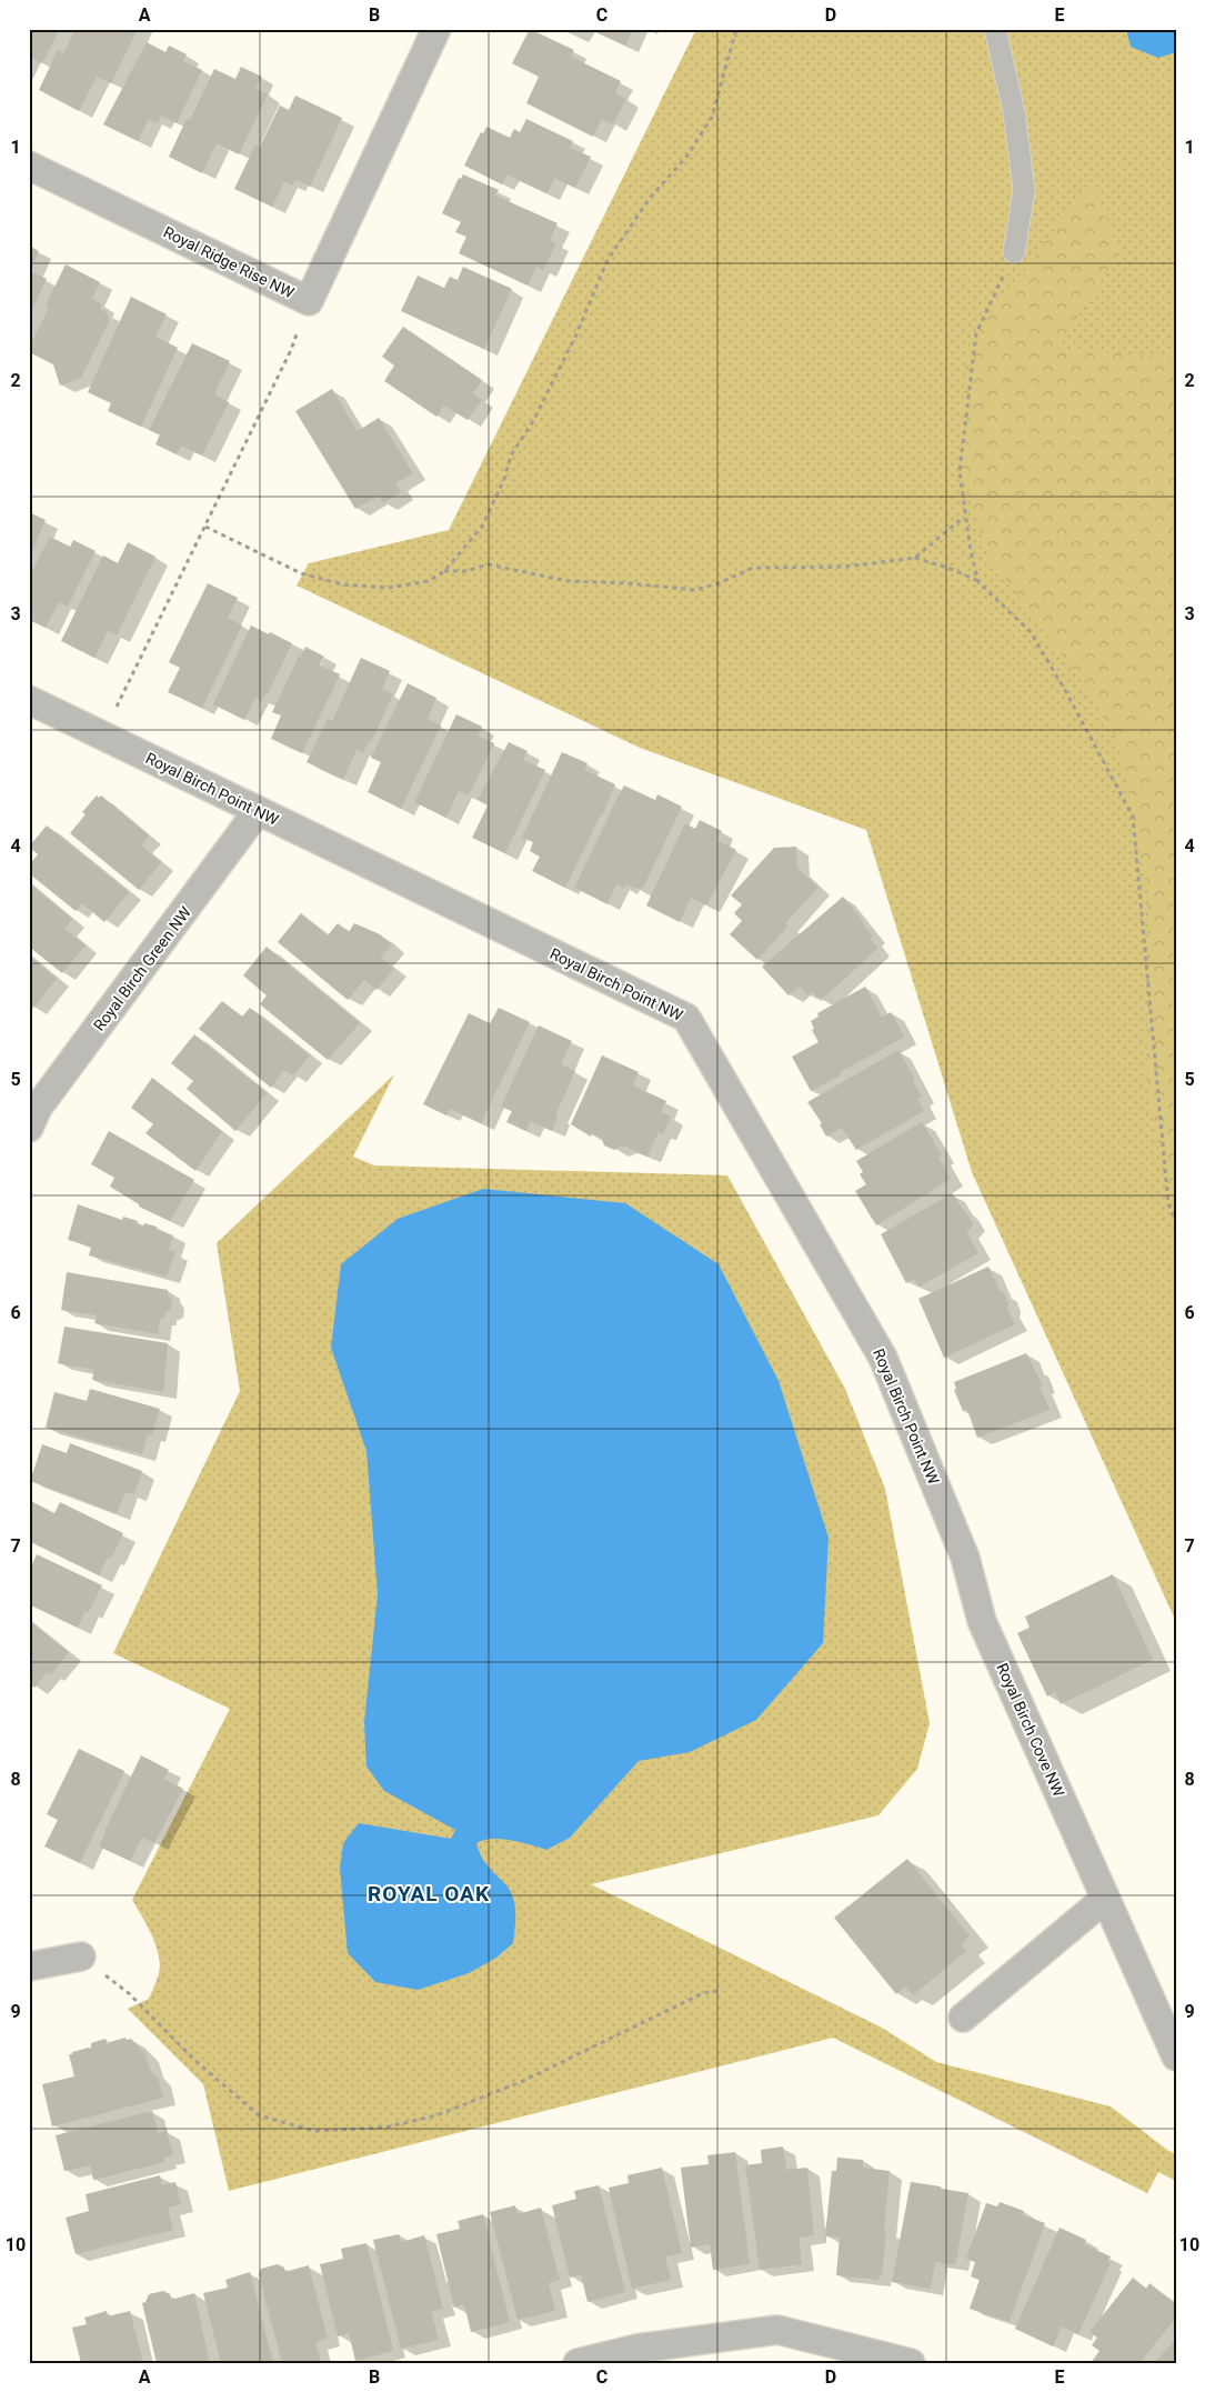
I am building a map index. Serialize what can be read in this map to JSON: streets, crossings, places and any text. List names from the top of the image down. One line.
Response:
{"streets":{"street":["Royal Ridge Rise NW","Royal Birch Point NW","Royal Birch Green NW","Royal Birch Cove NW"]},"crossings":[["Royal Birch Point NW","Royal Birch Green NW"],["Royal Birch Point NW","Royal Birch Cove NW"]],"districts":["ROYAL OAK"],"grid":{"columns":["A","B","C","D","E"],"rows":["1","2","3","4","5","6","7","8","9","10"]}}
